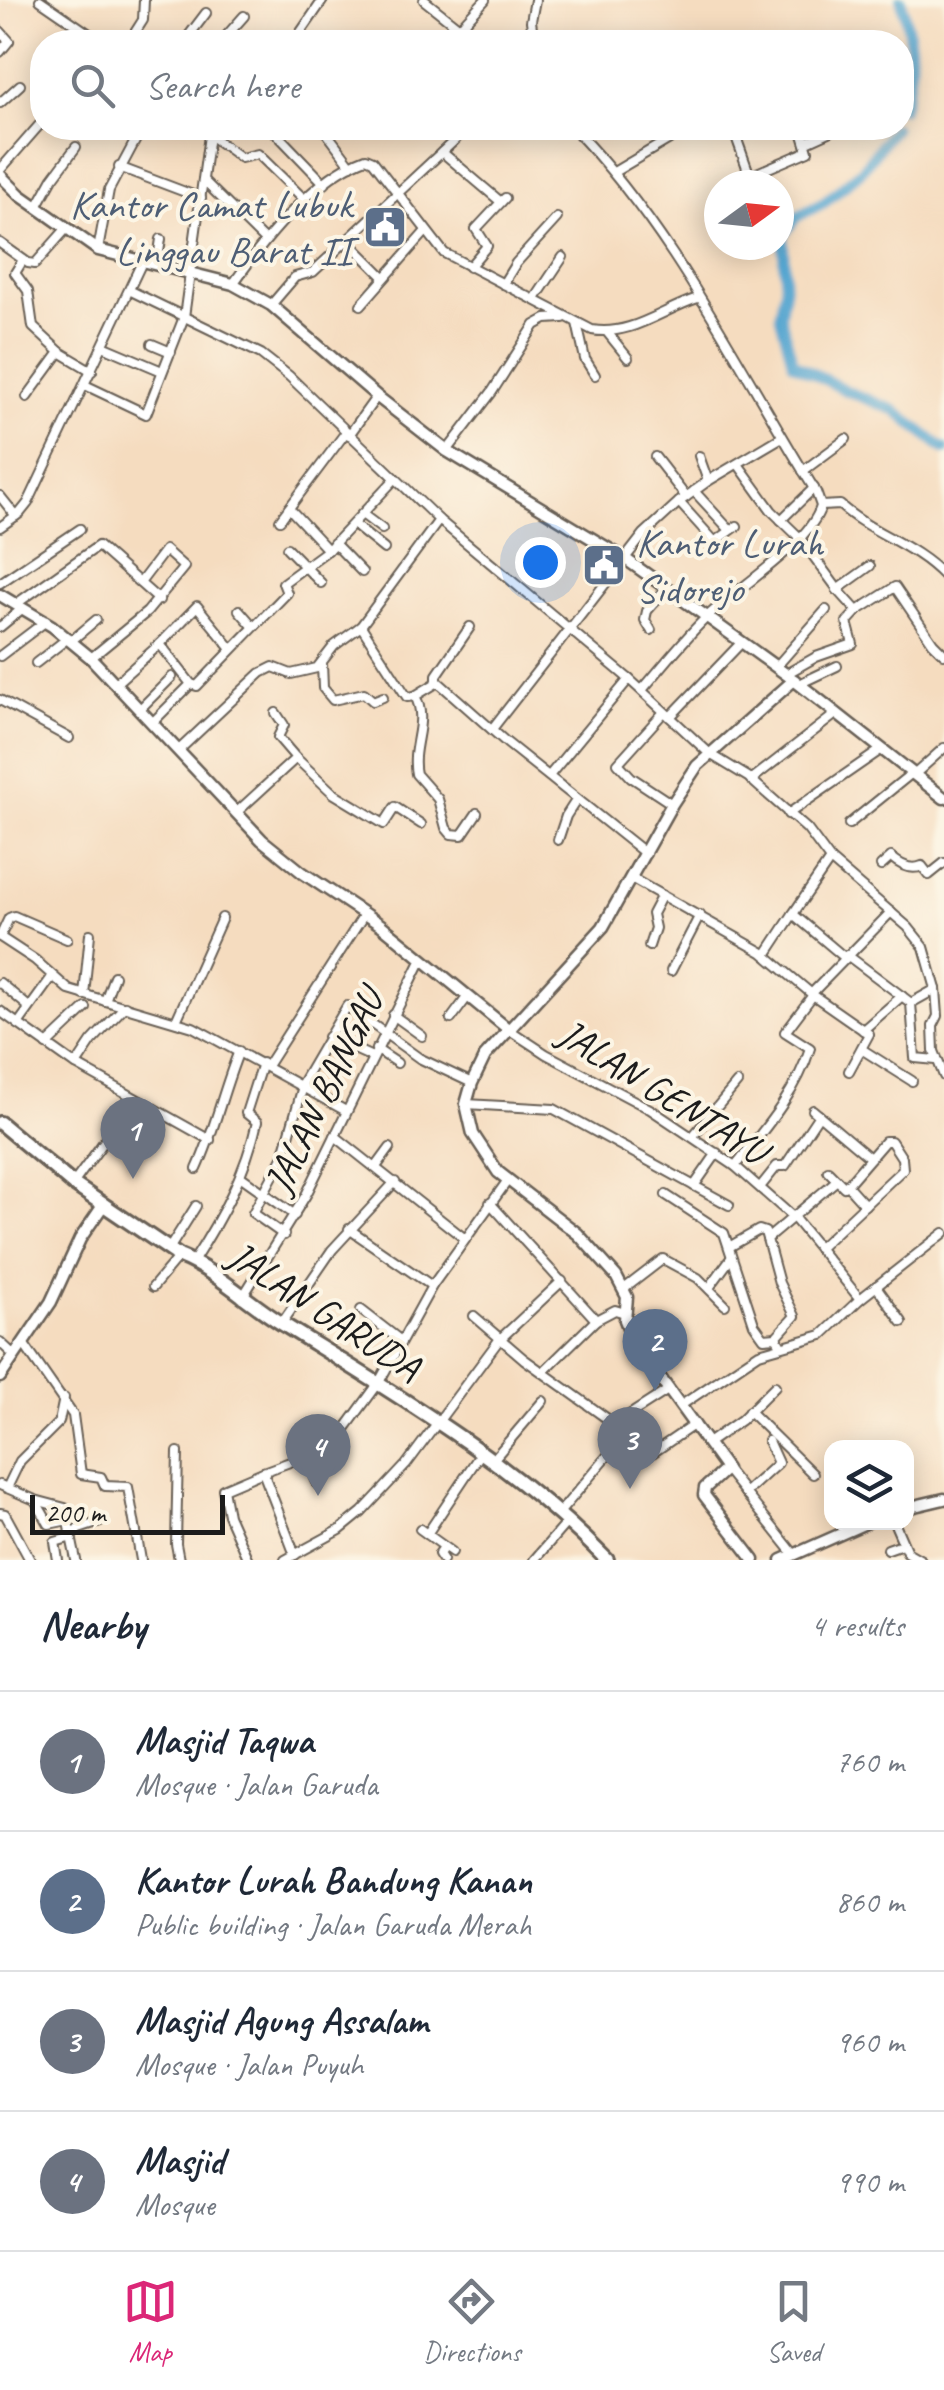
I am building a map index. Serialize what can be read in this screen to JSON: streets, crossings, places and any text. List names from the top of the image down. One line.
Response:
{"streets":{"highway":["JALAN GARUDA"],"street":["JALAN BANGAU","JALAN GENTAYU"]},"crossings":[["JALAN BANGAU","JALAN GARUDA"]],"places":{"public building":["Kantor Camat Lubuk Linggau Barat II","Kantor Lurah Sidorejo"]},"scale_bar":"200 m","north":"right","page":{"search":"Search here","pins":["1","2","3","4"],"scale":"200 m","heading":["Nearby","4 results"],"list":[{"mark":"1","name":"Masjid Taqwa","note":"Mosque · Jalan Garuda","value":"760 m"},{"mark":"2","name":"Kantor Lurah Bandung Kanan","note":"Public building · Jalan Garuda Merah","value":"860 m"},{"mark":"3","name":"Masjid Agung Assalam","note":"Mosque · Jalan Puyuh","value":"960 m"},{"mark":"4","name":"Masjid","note":"Mosque","value":"990 m"}],"nav":["Map","Directions","Saved"]}}
